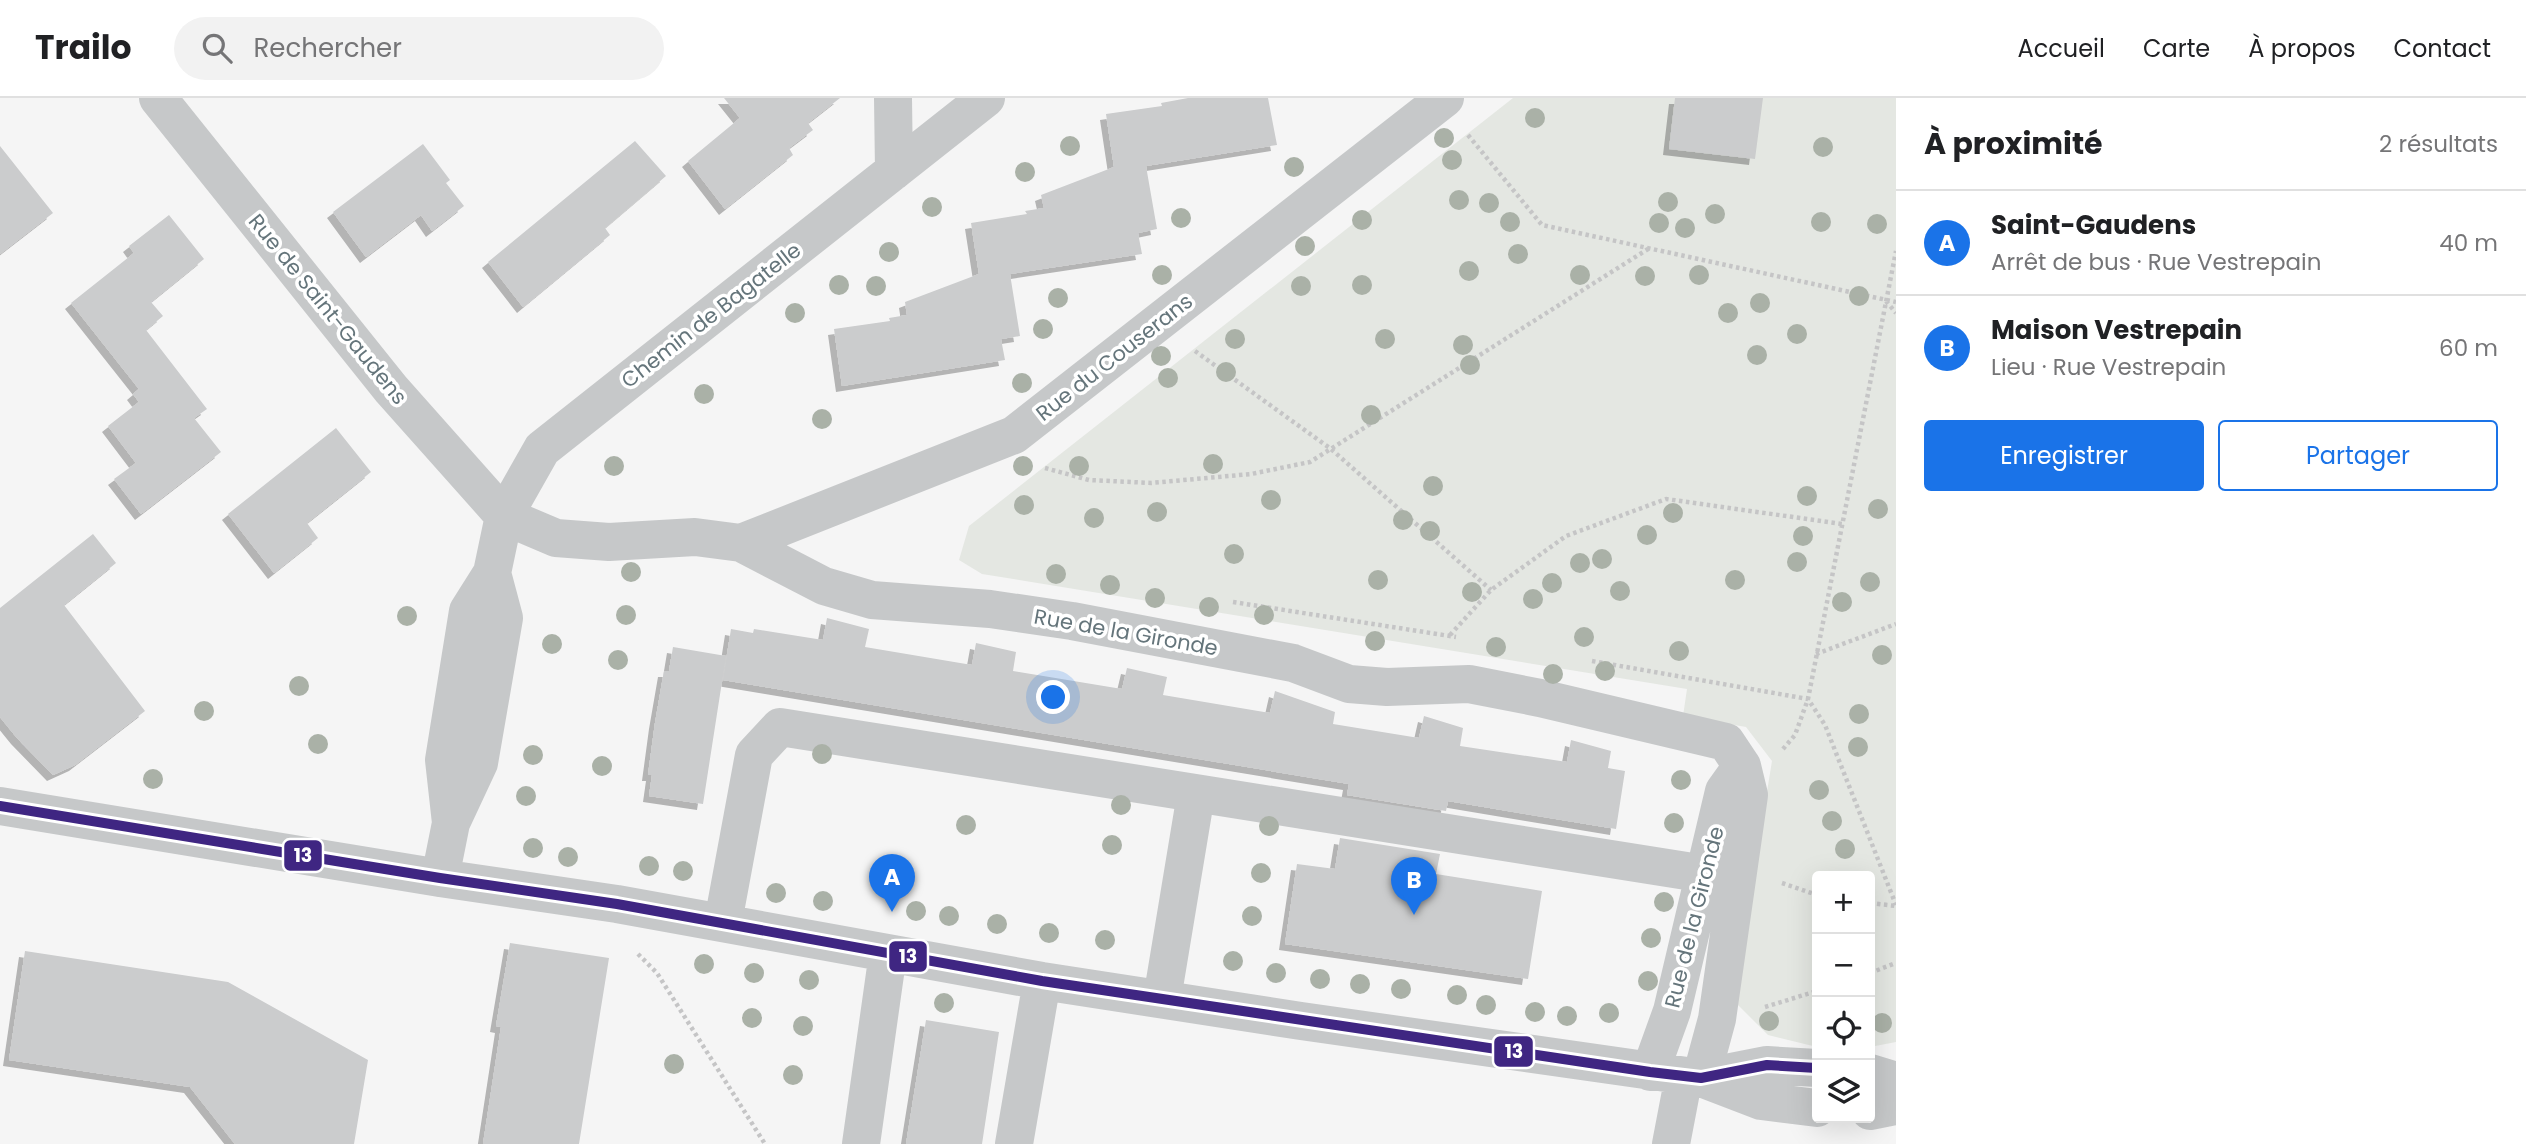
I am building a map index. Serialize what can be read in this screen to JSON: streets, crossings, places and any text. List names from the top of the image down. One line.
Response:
{"streets":{"street":["Rue de Saint-Gaudens","Chemin de Bagatelle","Rue du Couserans","Rue de la Gironde"]},"crossings":[["Rue de Saint-Gaudens","Chemin de Bagatelle"],["Rue de Saint-Gaudens","Rue de la Gironde"],["Chemin de Bagatelle","Rue de la Gironde"],["Rue du Couserans","Rue de la Gironde"]],"lines":["transit line 13"],"page":{"header":"Trailo","search":"Rechercher","nav":["Accueil","Carte","À propos","Contact"],"heading":["À proximité","2 résultats"],"list":[{"mark":"A","name":"Saint-Gaudens","note":"Arrêt de bus · Rue Vestrepain","value":"40 m"},{"mark":"B","name":"Maison Vestrepain","note":"Lieu · Rue Vestrepain","value":"60 m"}],"buttons":["Enregistrer","Partager"],"pins":["A","B"],"map_buttons":["+","−"]}}
